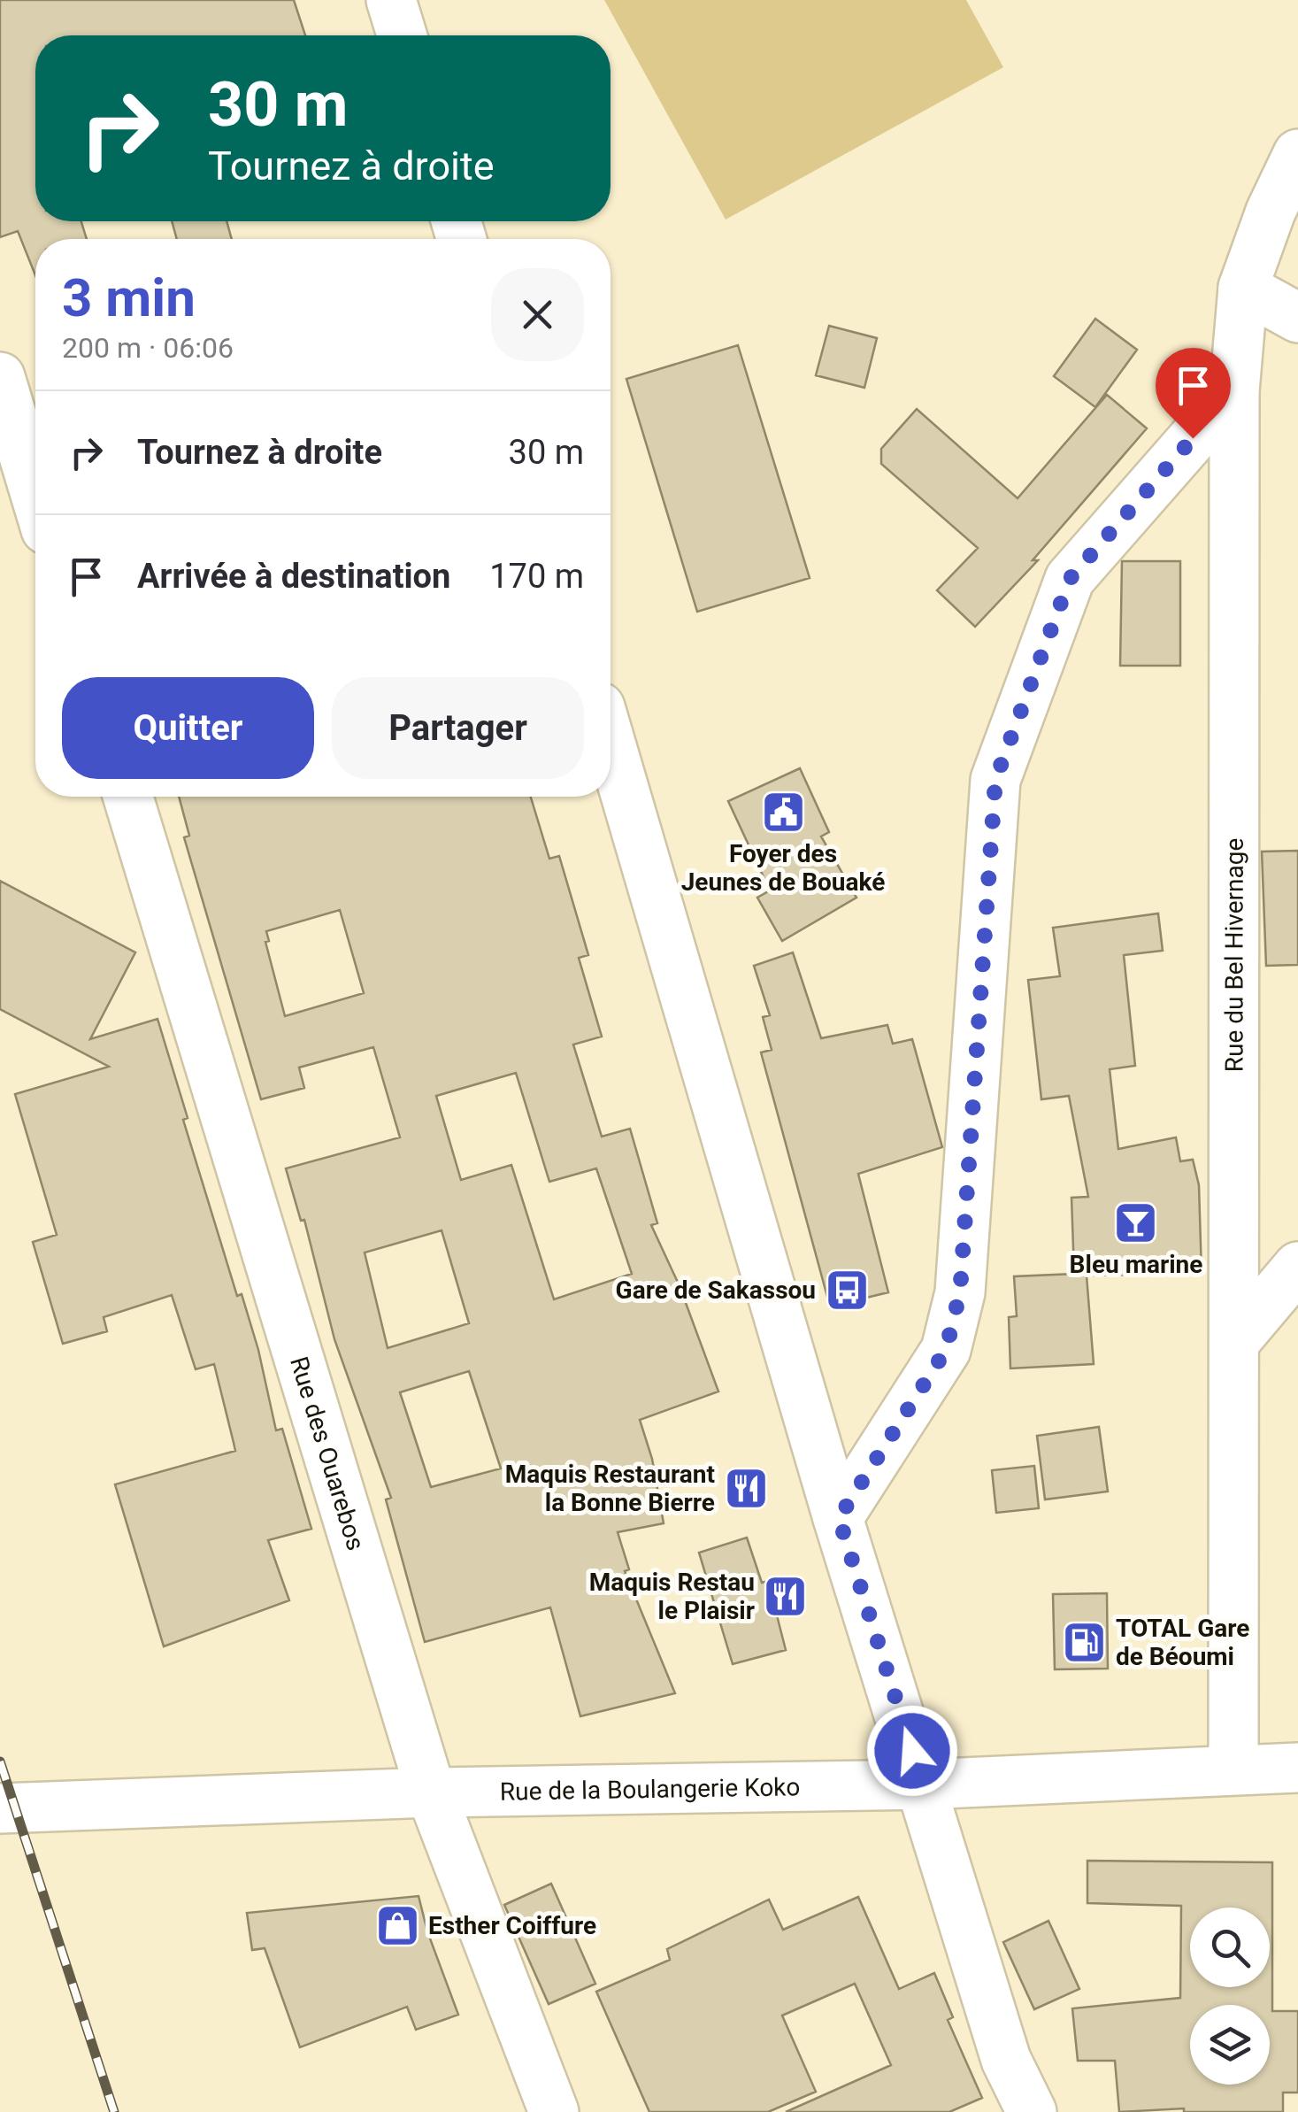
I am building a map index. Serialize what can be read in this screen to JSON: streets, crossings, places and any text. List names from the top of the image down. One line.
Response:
{"streets":{"street":["Rue du Bel Hivernage","Rue des Ouarebos","Rue de la Boulangerie Koko"]},"crossings":[["Rue du Bel Hivernage","Rue de la Boulangerie Koko"],["Rue des Ouarebos","Rue de la Boulangerie Koko"]],"places":{"public building":["Foyer des Jeunes de Bouaké"],"bar":["Bleu marine"],"bus stop":["Gare de Sakassou"],"restaurant":["Maquis Restaurant la Bonne Bierre","Maquis Restau le Plaisir"],"fuel station":["TOTAL Gare de Béoumi"],"shop":["Esther Coiffure"]},"page":{"turn":["30 m","Tournez à droite"],"heading":["3 min","200 m · 06:06"],"list":[{"name":"Tournez à droite","value":"30 m"},{"name":"Arrivée à destination","value":"170 m"}],"buttons":["Quitter","Partager"]}}
